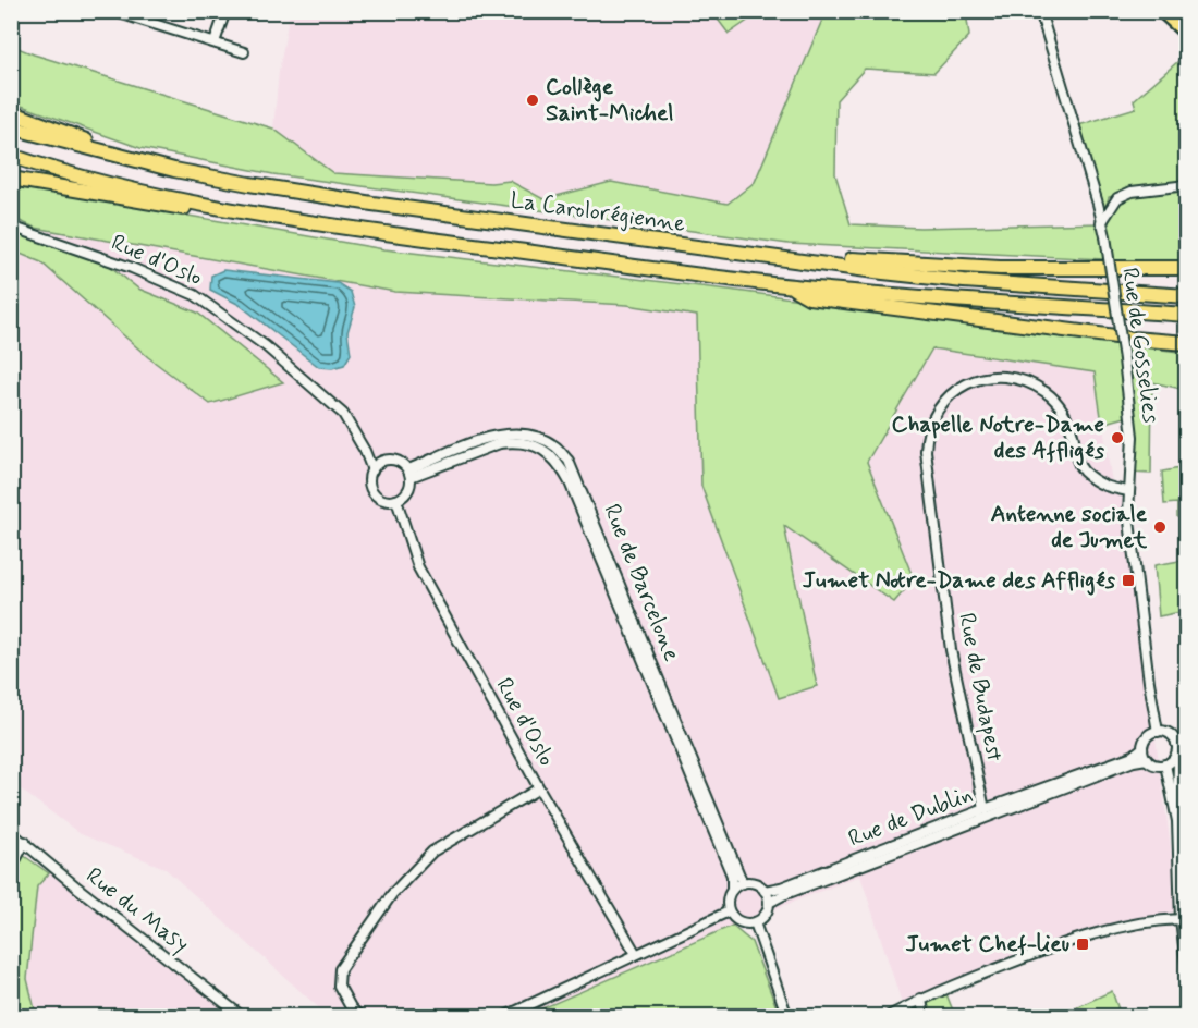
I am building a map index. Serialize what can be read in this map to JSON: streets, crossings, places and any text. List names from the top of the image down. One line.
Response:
{"streets":{"highway":["La Carolorégienne"],"street":["Rue d'Oslo","Rue de Gosselies","Rue de Barcelone","Rue de Budapest","Rue de Dublin","Rue du Masy"]},"crossings":[["Rue d'Oslo","Rue de Barcelone"],["Rue de Gosselies","Rue de Budapest"],["Rue de Gosselies","Rue de Dublin"],["Rue de Barcelone","Rue de Dublin"],["Rue de Budapest","Rue de Dublin"]],"places":{"other":["Collège Saint-Michel","Chapelle Notre-Dame des Affligés","Antenne sociale de Jumet"],"transit":["Jumet Notre-Dame des Affligés","Jumet Chef-lieu"]}}
